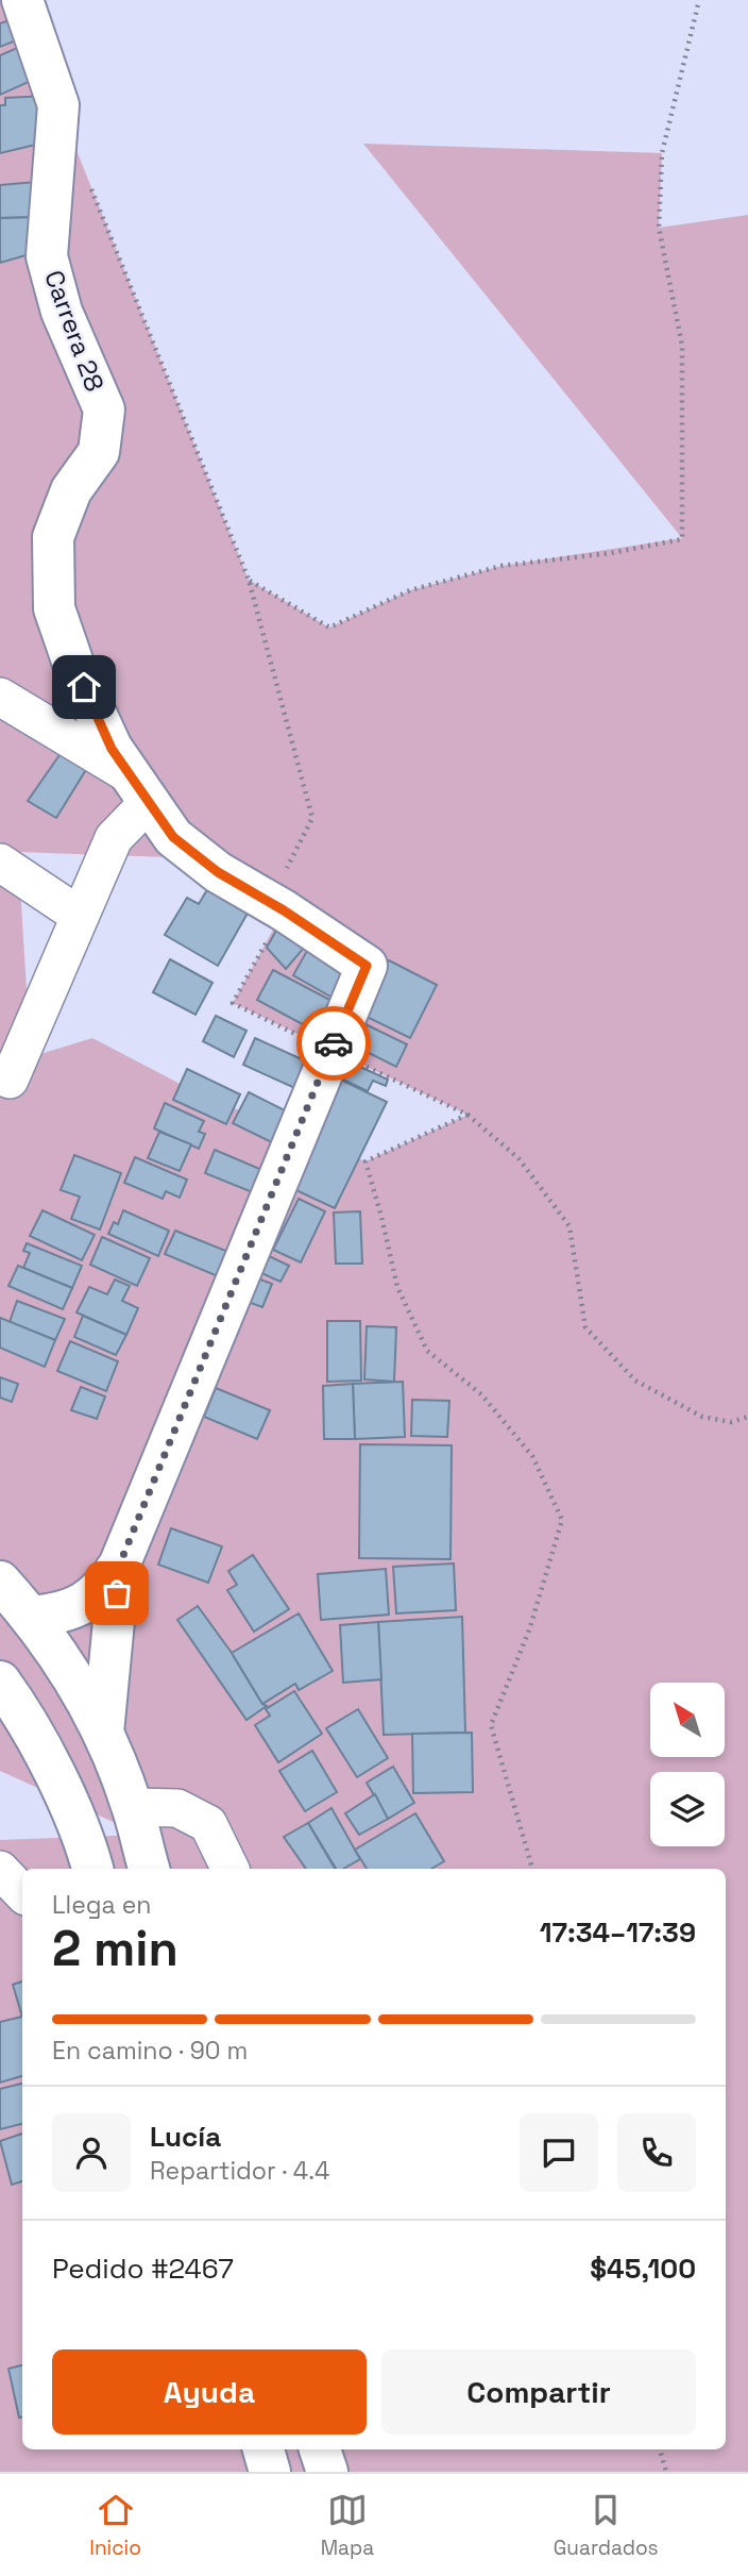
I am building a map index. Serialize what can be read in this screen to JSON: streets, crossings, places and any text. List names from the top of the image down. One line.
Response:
{"streets":{"main road":["Carrera 28"]},"north":"top left","page":{"heading":["2 min","Llega en","17:34–17:39"],"panel":["Lucía","Repartidor · 4.4","Pedido #2467","$45,100"],"bar":"En camino · 90 m","buttons":["Ayuda","Compartir"],"tabs":["Inicio","Mapa","Guardados"]}}
